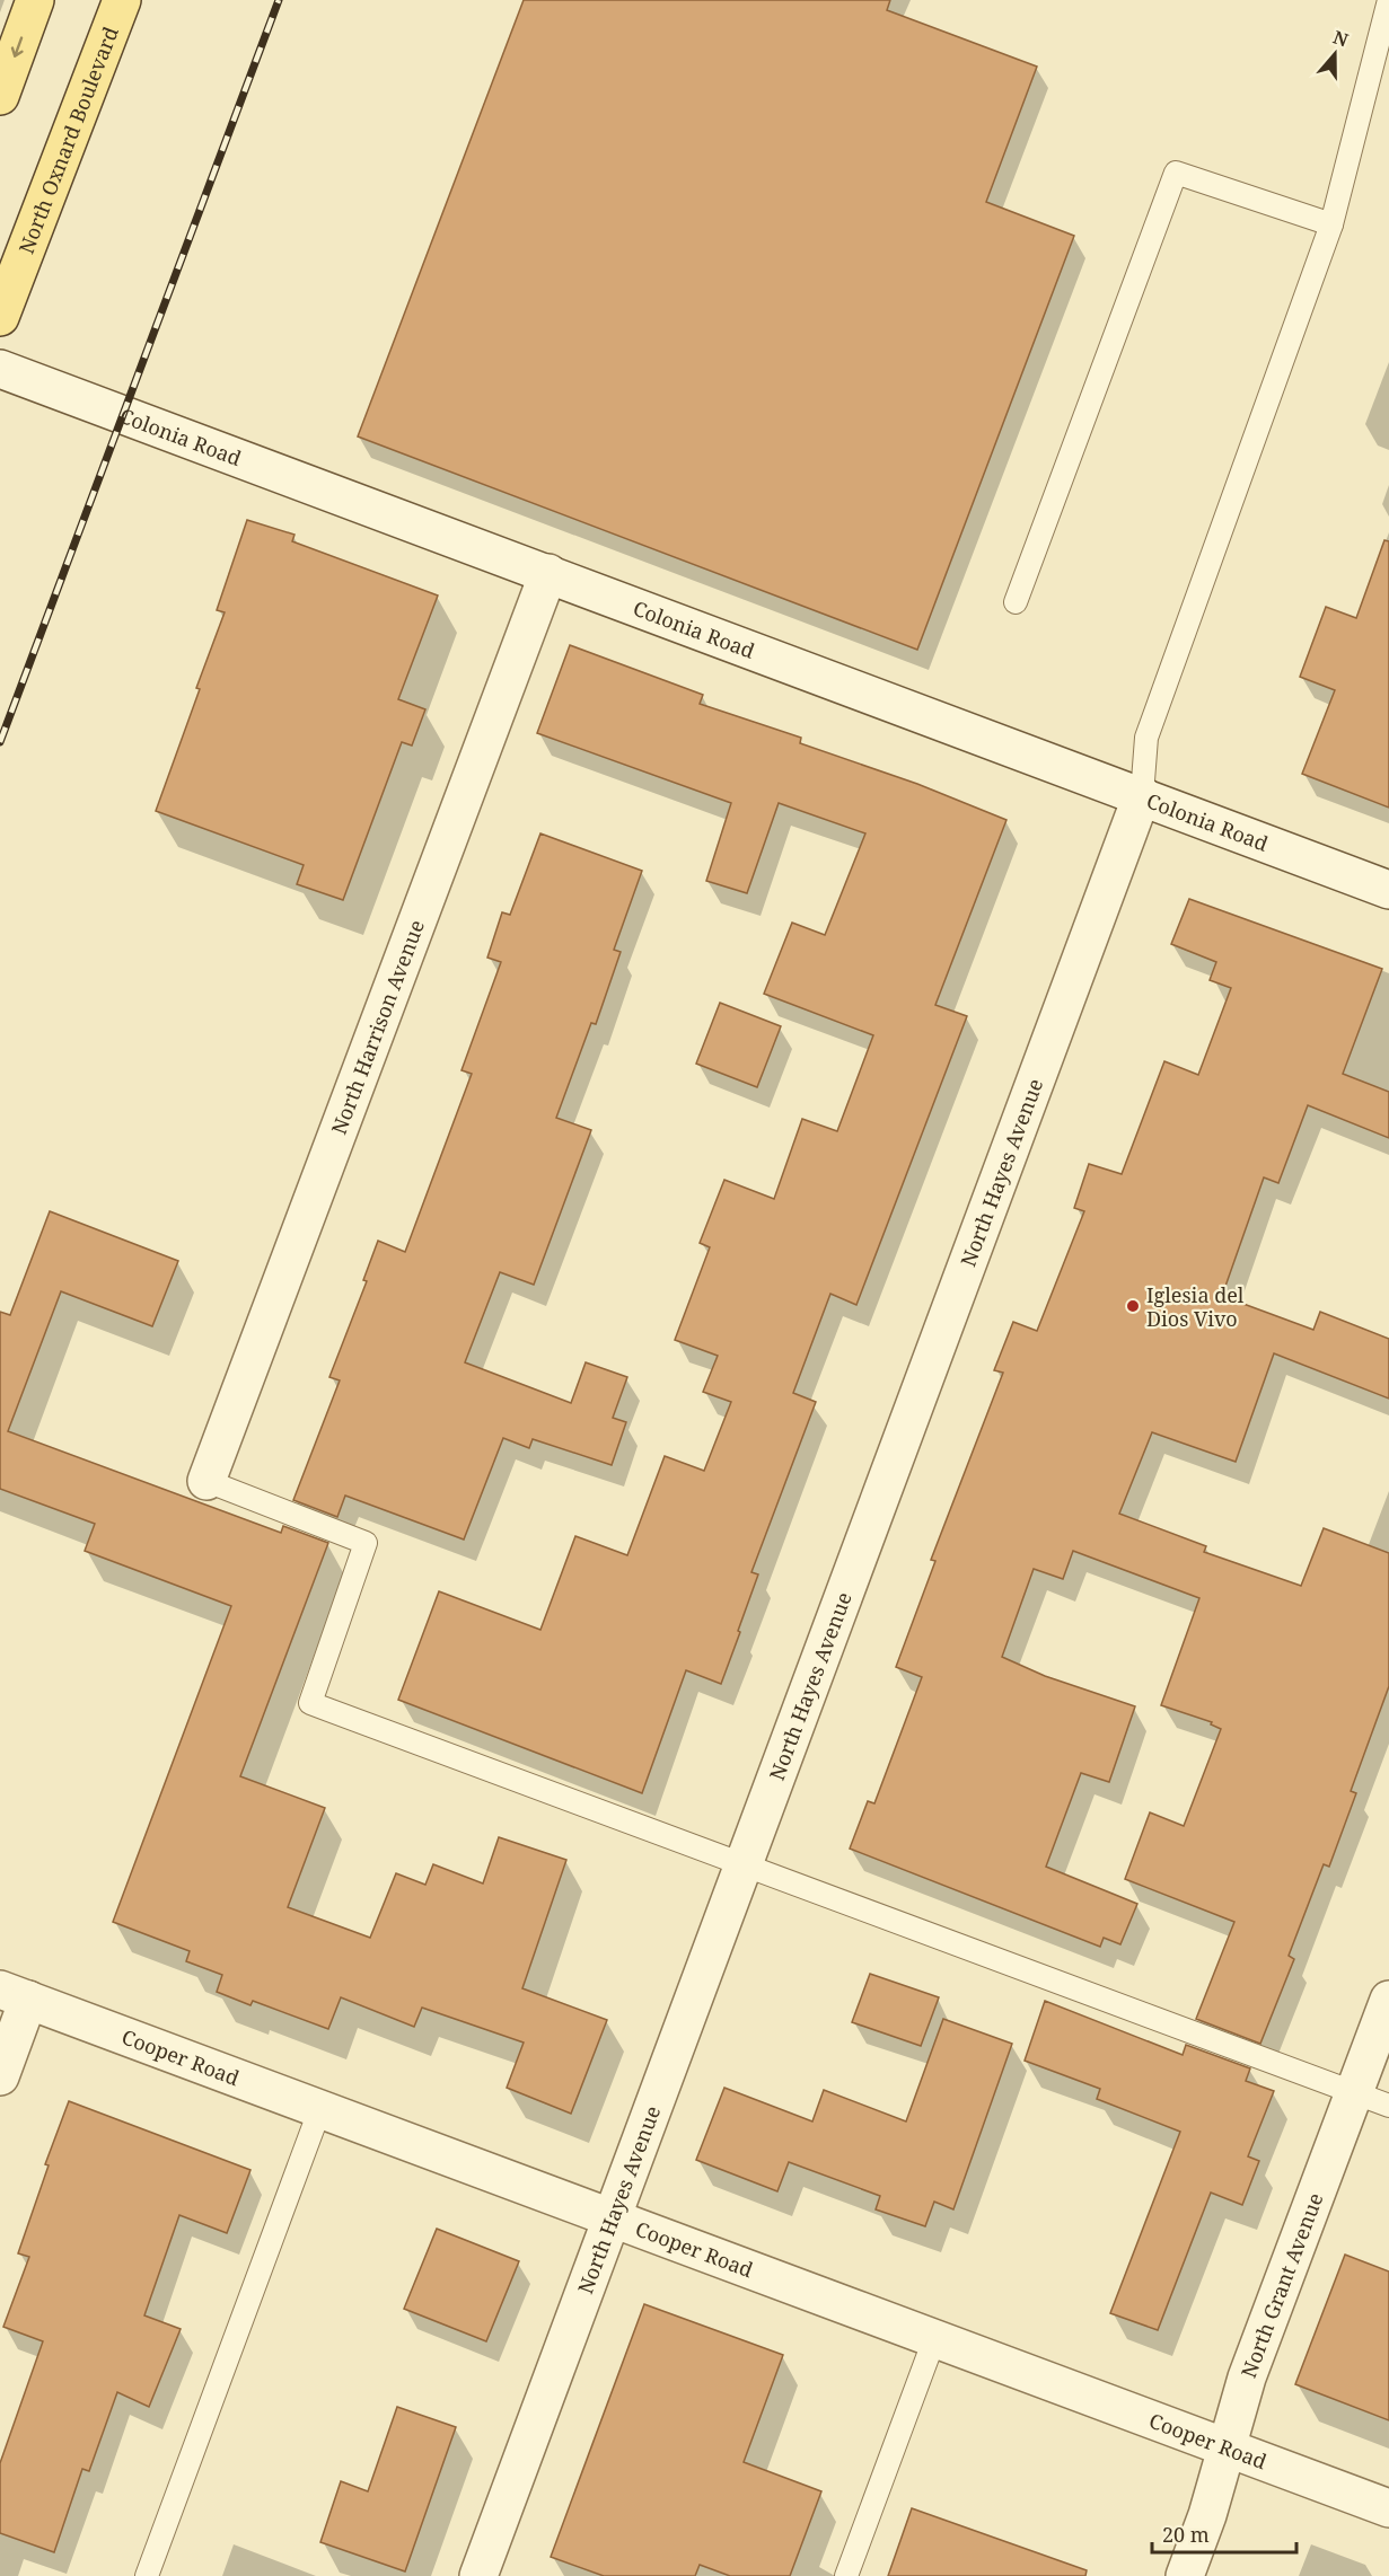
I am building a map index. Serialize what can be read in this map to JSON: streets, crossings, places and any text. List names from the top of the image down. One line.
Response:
{"streets":{"main road":["North Oxnard Boulevard"],"street":["Colonia Road","North Harrison Avenue","North Hayes Avenue","Cooper Road","North Grant Avenue"]},"crossings":[["Colonia Road","North Harrison Avenue"],["Colonia Road","North Hayes Avenue"],["North Hayes Avenue","Cooper Road"],["Cooper Road","North Grant Avenue"]],"places":["Iglesia del Dios Vivo"],"scale_bar":"20 m","north":"top"}
